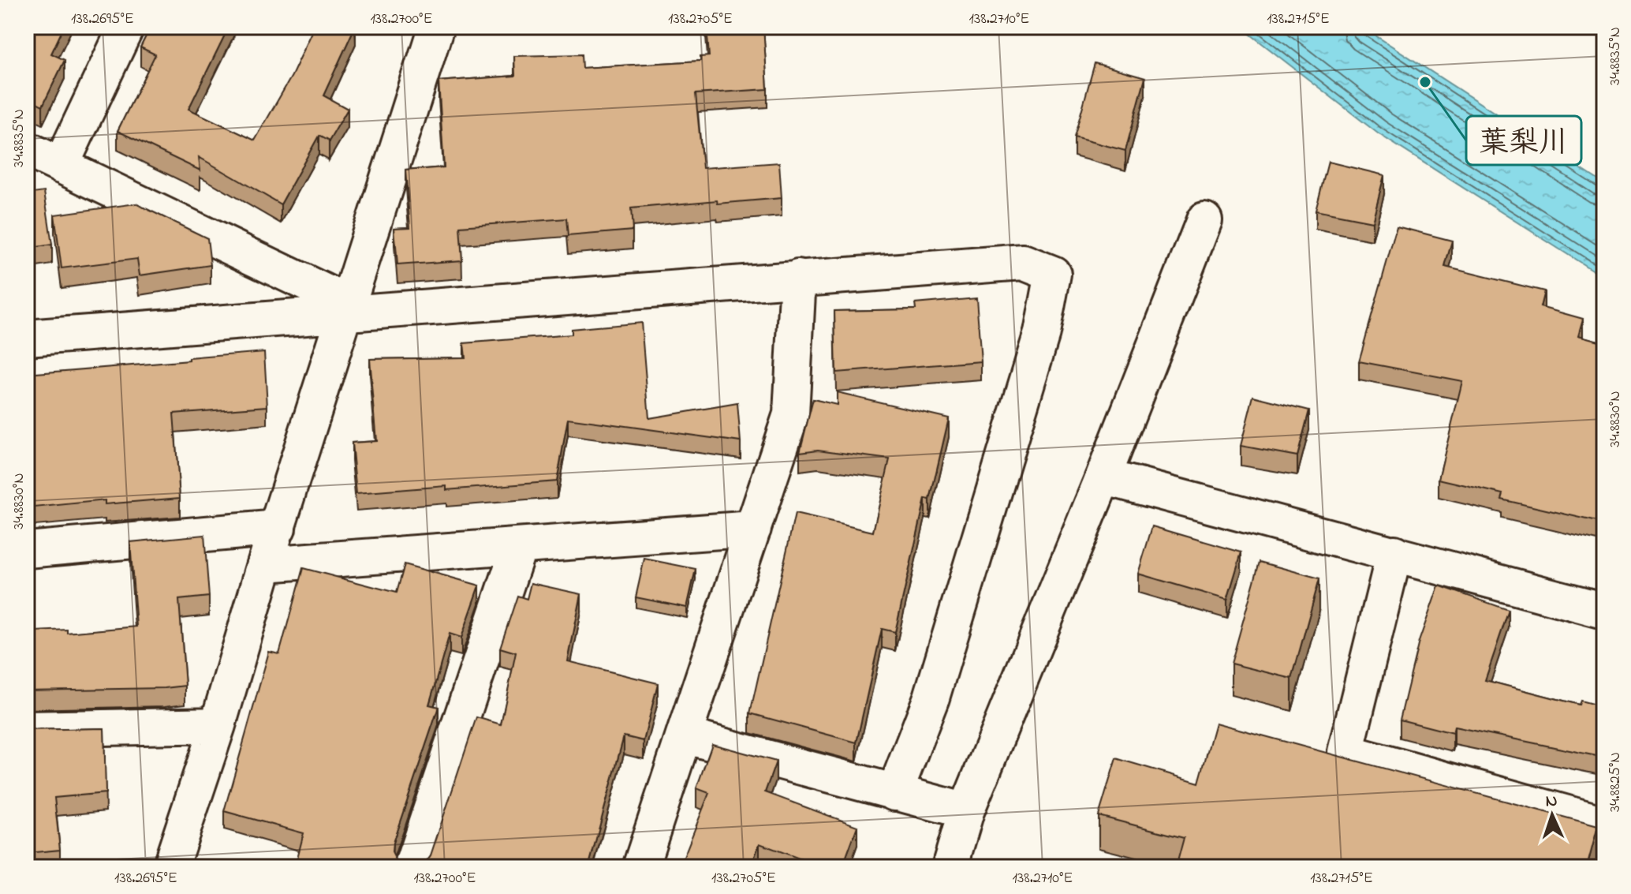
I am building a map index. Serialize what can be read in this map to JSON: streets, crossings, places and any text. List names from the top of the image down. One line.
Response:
{"places":["葉梨川"],"north":"top","coordinates":["138.2695°E","138.2700°E","138.2705°E","138.2710°E","138.2715°E","34.8835°N","34.8830°N","34.8825°N"]}
